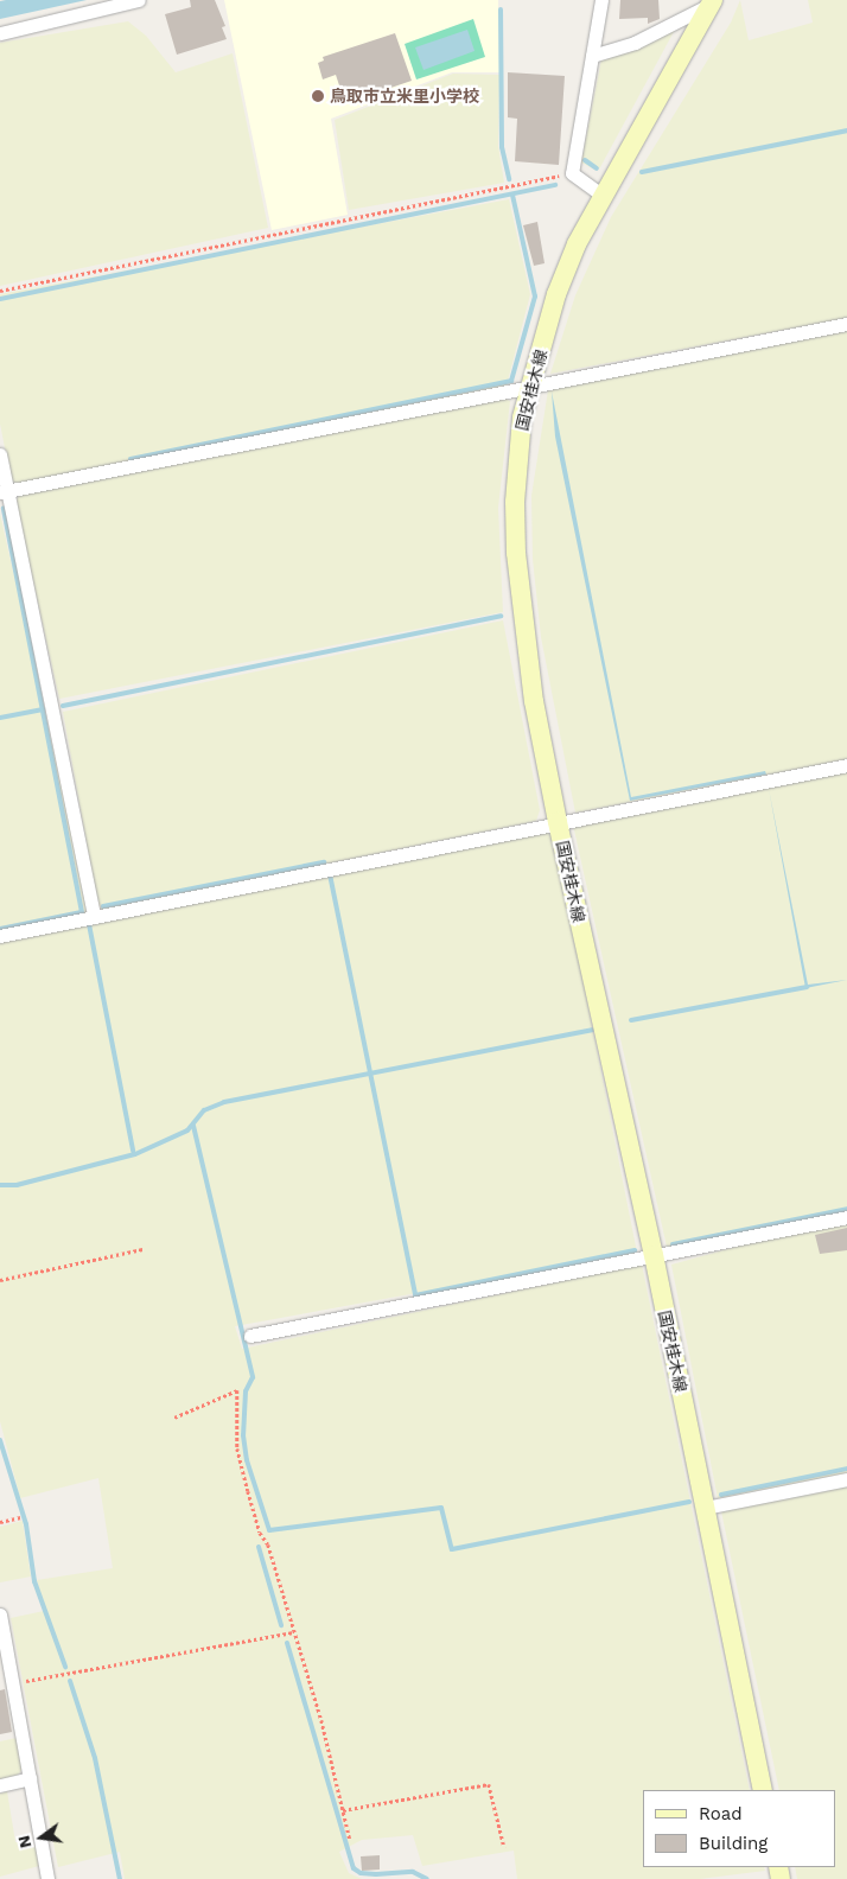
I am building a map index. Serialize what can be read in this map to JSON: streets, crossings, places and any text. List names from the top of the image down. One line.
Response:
{"streets":{"main road":["国安桂木線"]},"places":["鳥取市立米里小学校"],"legend":["Road","Building"],"north":"left"}
